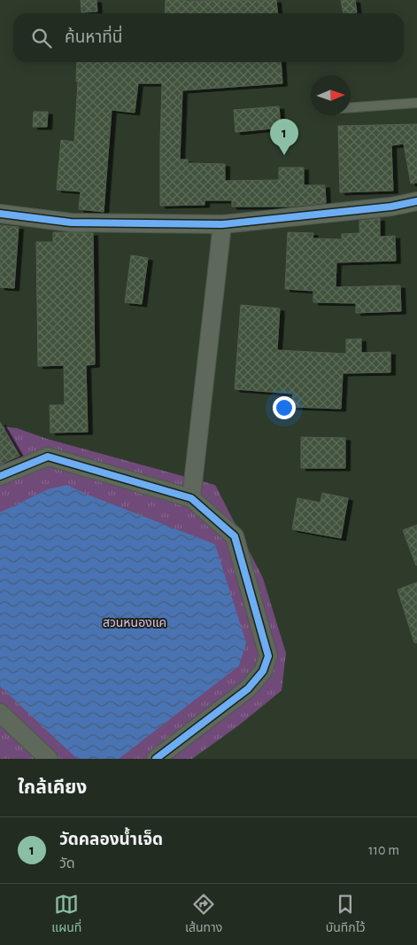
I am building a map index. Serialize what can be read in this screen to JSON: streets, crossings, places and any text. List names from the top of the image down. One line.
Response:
{"parks":["สวนหนองแค"],"north":"right","page":{"search":"ค้นหาที่นี่","pins":"1","heading":"ใกล้เคียง","list":[{"mark":"1","name":"วัดคลองน้ำเจ็ด","note":"วัด","value":"110 m"}],"nav":["แผนที่","เส้นทาง","บันทึกไว้"]}}
